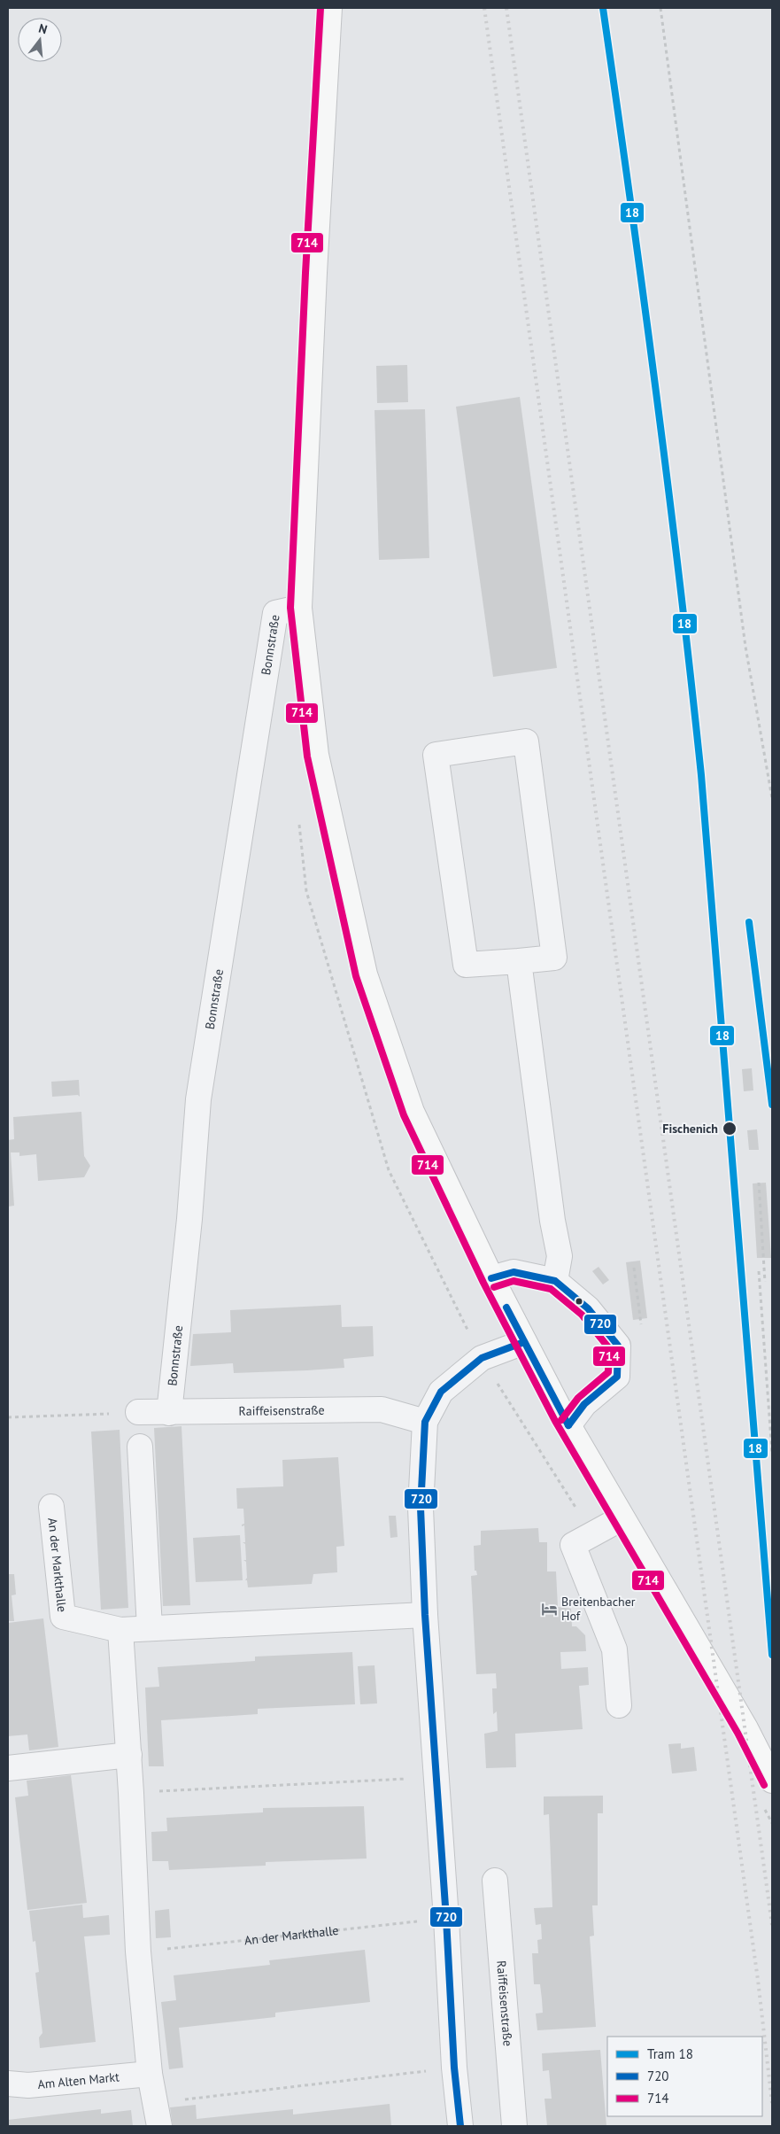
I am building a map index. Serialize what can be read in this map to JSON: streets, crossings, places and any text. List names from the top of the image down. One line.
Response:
{"streets":{"main road":["Bonnstraße"],"street":["Raiffeisenstraße","An der Markthalle","Am Alten Markt"]},"crossings":[["Bonnstraße","Raiffeisenstraße"]],"places":{"other":["Fischenich"],"hotel":["Breitenbacher Hof"]},"lines":["tram line 18","transit line 714","transit line 720"],"legend":["Tram 18","720","714"],"north":"top"}
